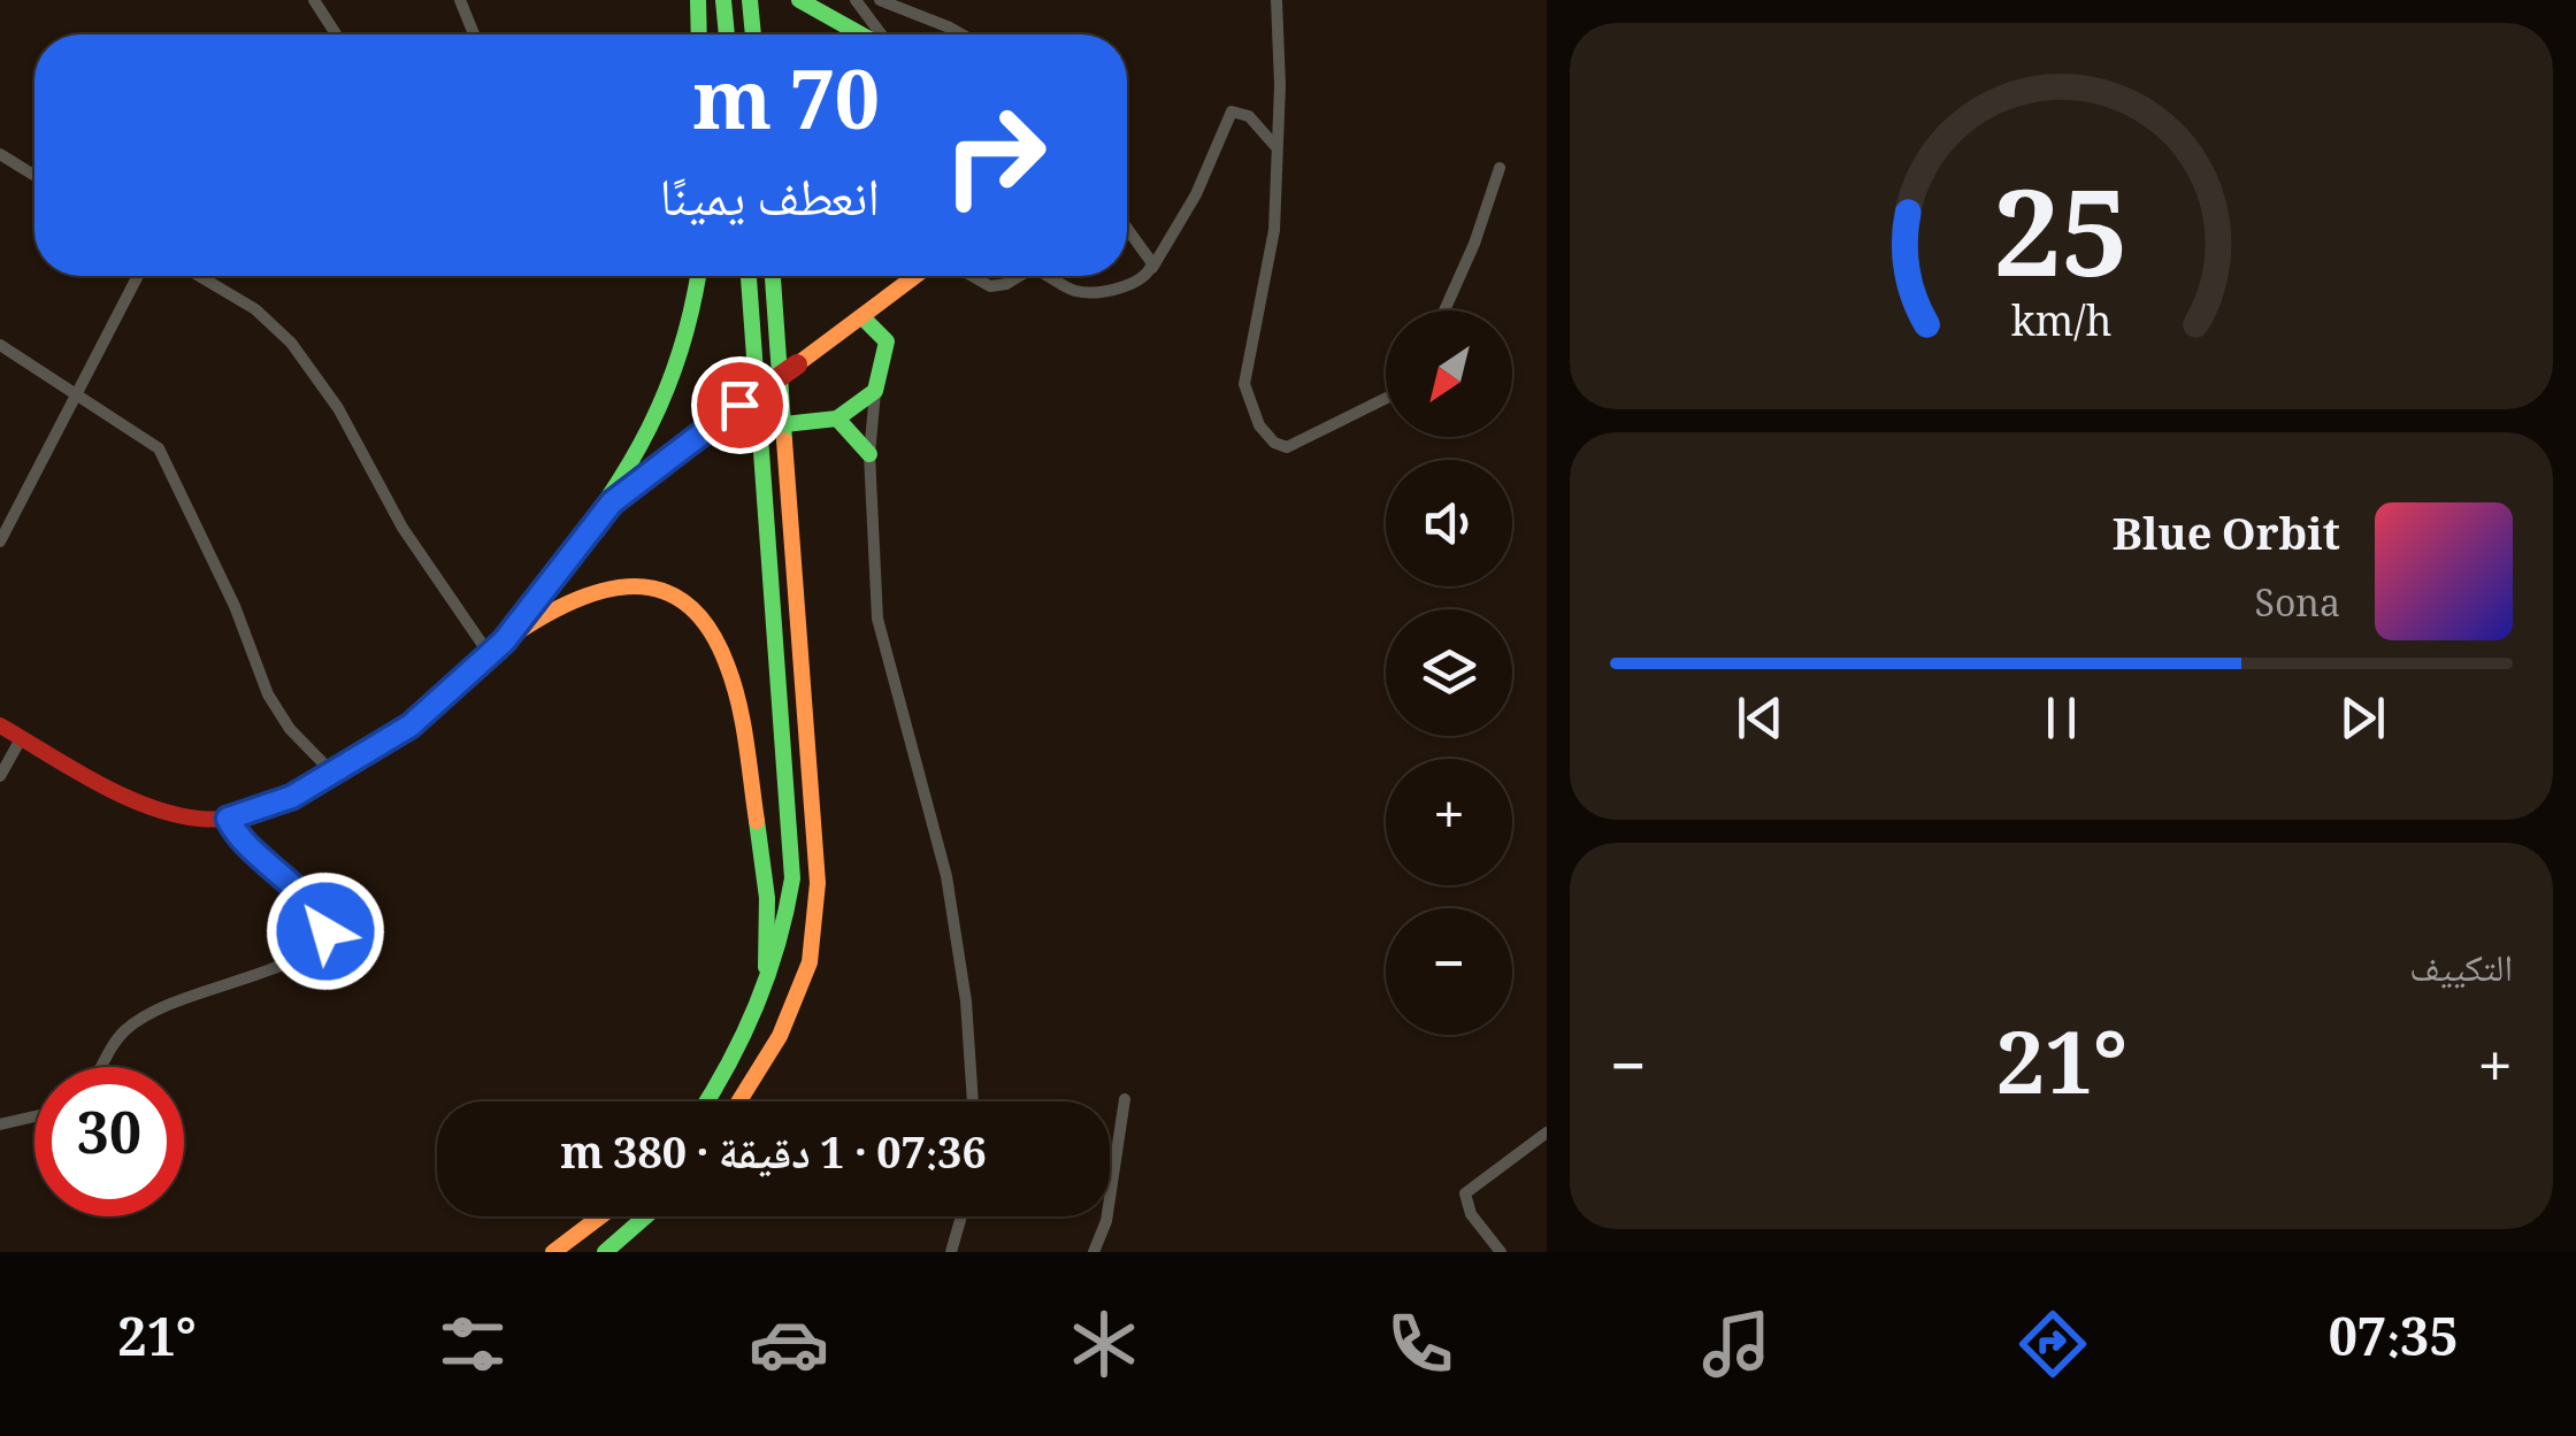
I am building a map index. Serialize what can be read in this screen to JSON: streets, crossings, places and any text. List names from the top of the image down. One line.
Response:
{"north":"bottom left","page":{"turn":["70 m","انعطف يمينًا"],"map_buttons":["+","−"],"song":["Blue Orbit","Sona"],"tile":"التكييف","heat":["−","21°","+"],"limit":"30","trip":"07:36 · 1 دقيقة · 380 m","tabs":["07:35","21°"],"gauge":["25","km/h"]}}
